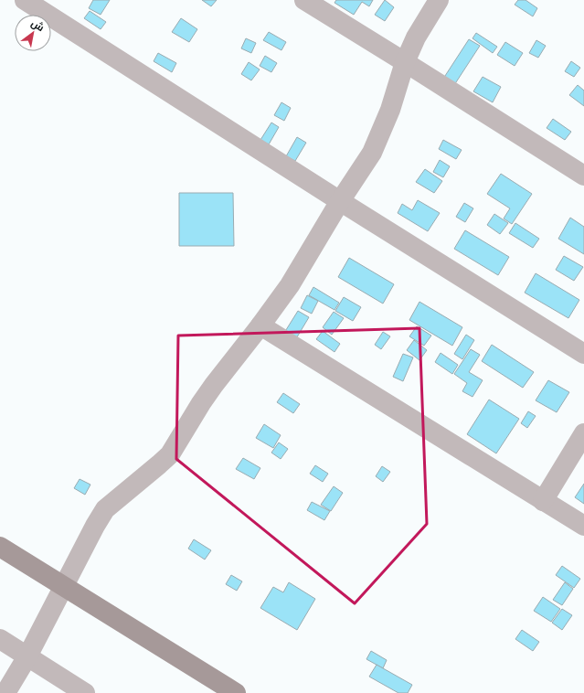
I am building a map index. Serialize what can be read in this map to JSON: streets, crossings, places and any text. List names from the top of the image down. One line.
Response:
{"north":"top right"}
